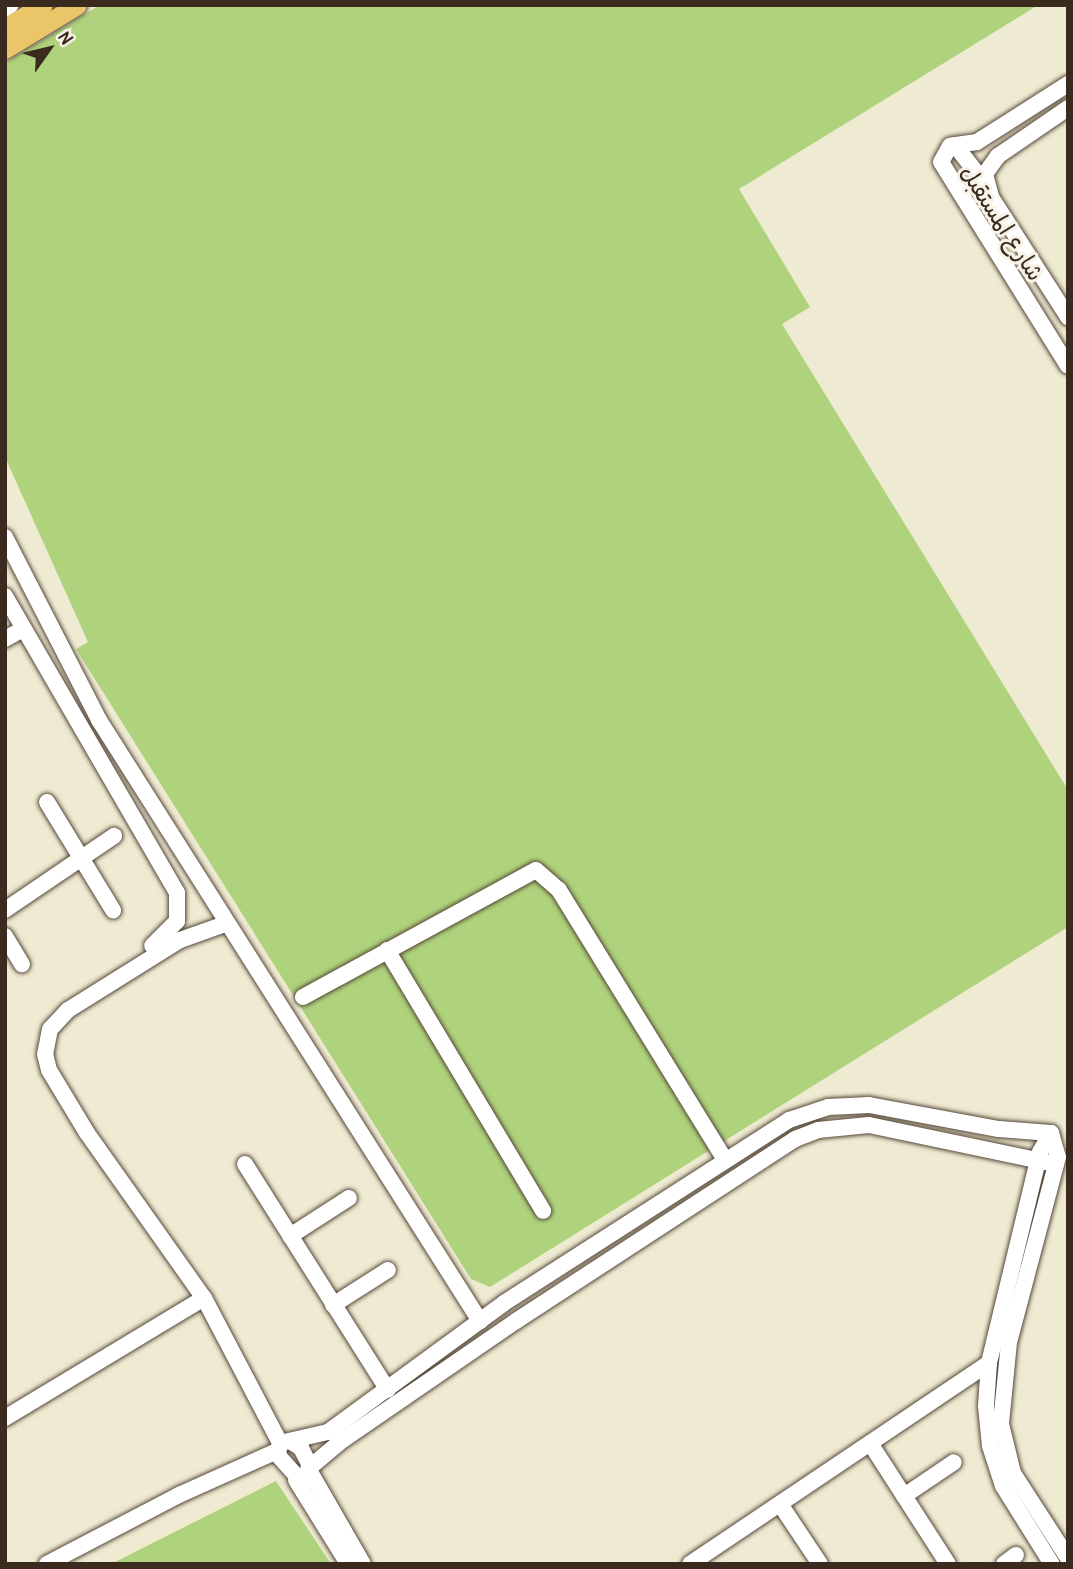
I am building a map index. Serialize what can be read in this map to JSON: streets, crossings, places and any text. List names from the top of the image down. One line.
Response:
{"streets":{"street":["شارع المستقبل"]},"north":"top right"}
